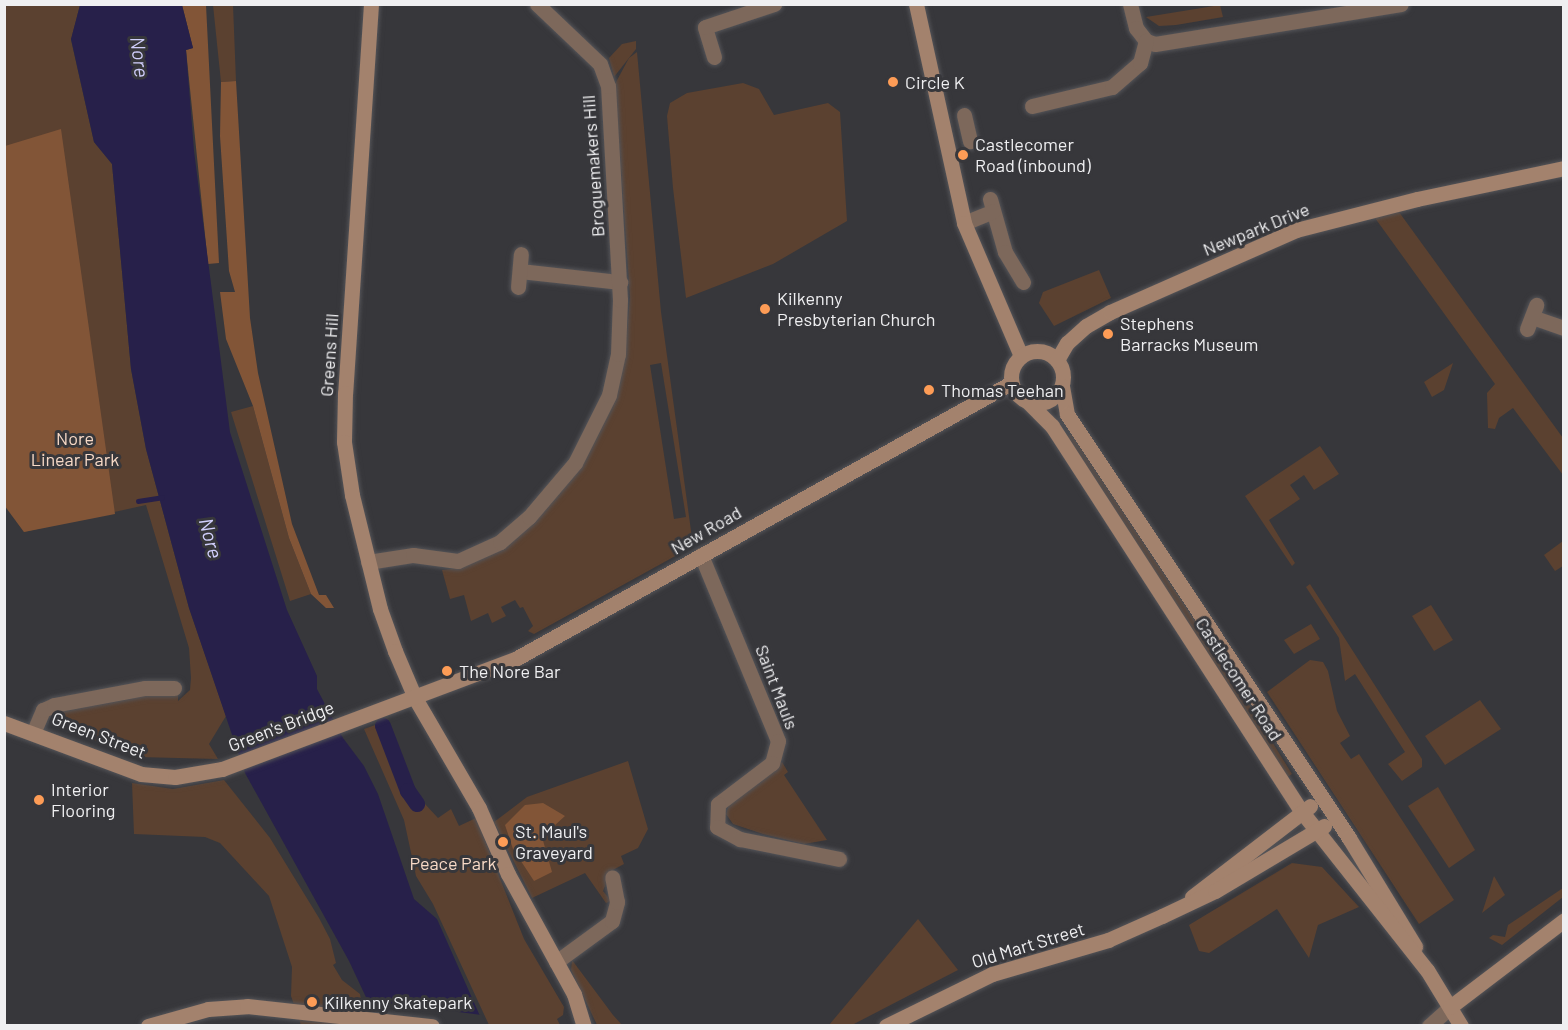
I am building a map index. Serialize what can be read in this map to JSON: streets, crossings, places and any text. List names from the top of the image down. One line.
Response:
{"streets":{"main road":["Newpark Drive","Greens Hill","New Road","Castlecomer Road","Green's Bridge","Green Street","Old Mart Street"],"street":["Broguemakers Hill","Saint Mauls"]},"crossings":[["Broguemakers Hill","Greens Hill"],["Newpark Drive","New Road"],["Newpark Drive","Castlecomer Road"],["Greens Hill","New Road"],["Greens Hill","Green's Bridge"],["New Road","Castlecomer Road"],["New Road","Saint Mauls"],["New Road","Green's Bridge"],["Castlecomer Road","Old Mart Street"],["Green's Bridge","Green Street"]],"water":["Nore"],"parks":["Nore Linear Park","Peace Park"],"places":["Circle K","Castlecomer Road (inbound)","Kilkenny Presbyterian Church","Stephens Barracks Museum","Thomas Teehan","The Nore Bar","Interior Flooring","St. Maul's Graveyard","Kilkenny Skatepark"]}
